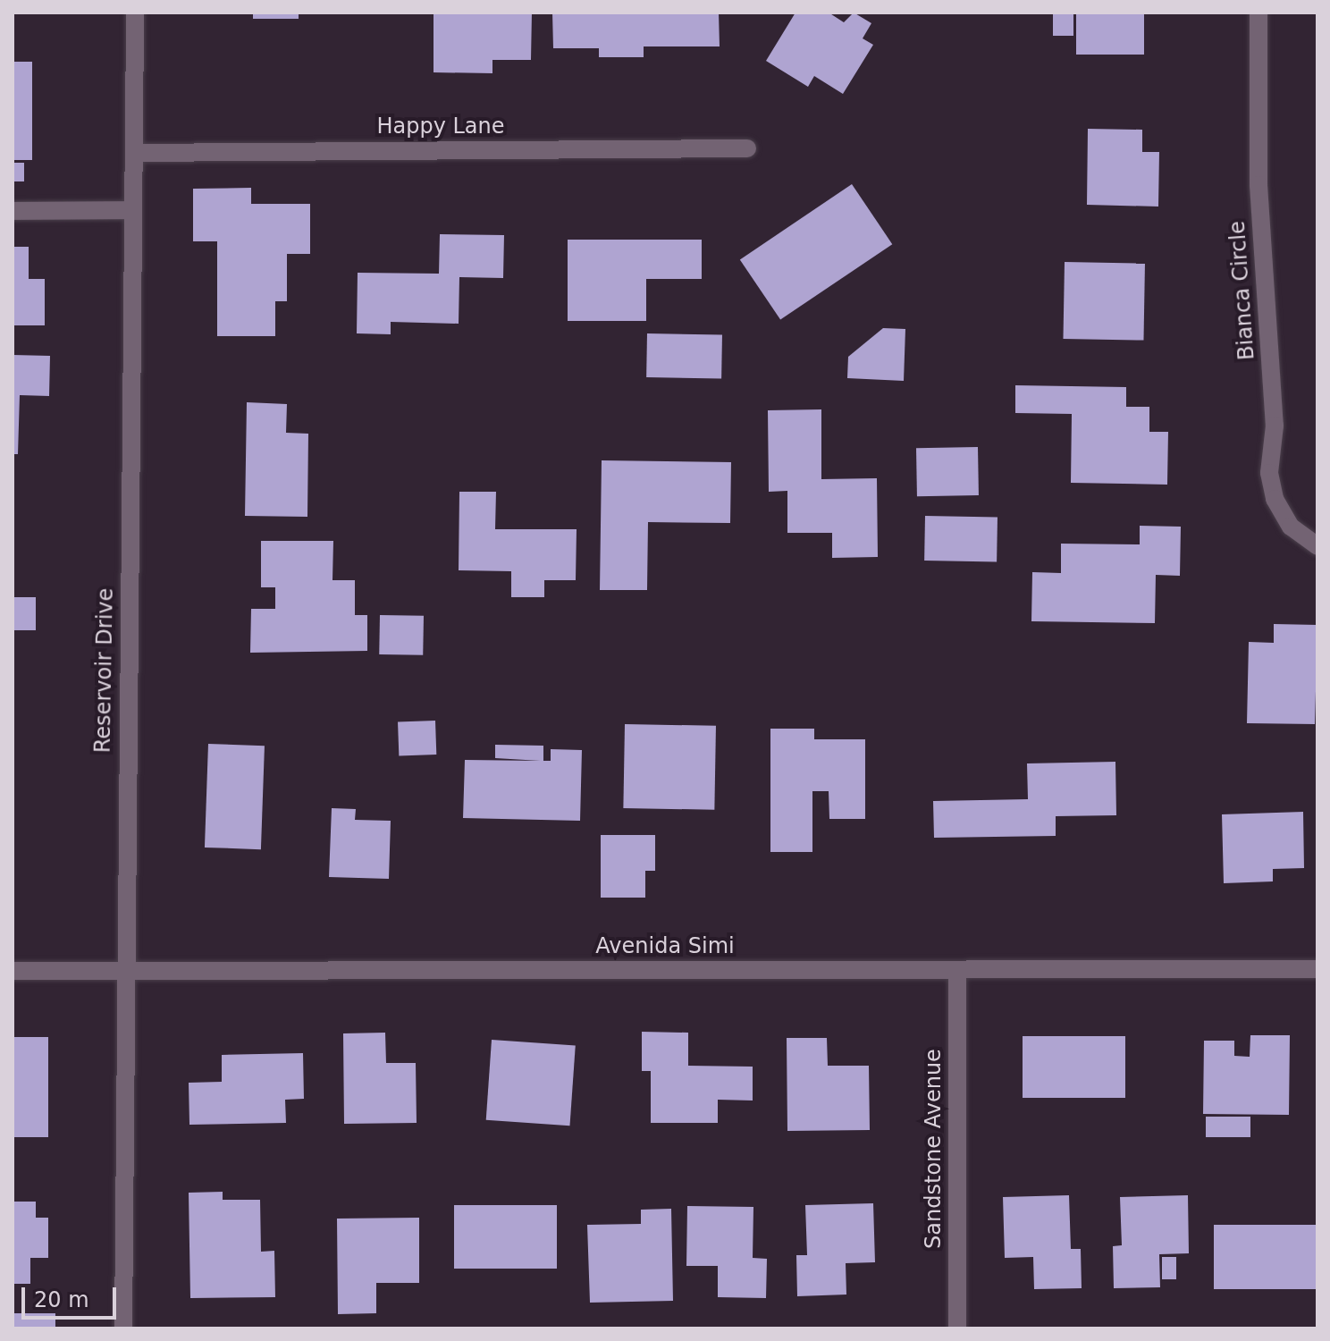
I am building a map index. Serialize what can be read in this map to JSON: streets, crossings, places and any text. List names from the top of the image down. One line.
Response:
{"streets":{"street":["Happy Lane","Bianca Circle","Reservoir Drive","Avenida Simi","Sandstone Avenue"]},"crossings":[["Happy Lane","Reservoir Drive"],["Reservoir Drive","Avenida Simi"],["Avenida Simi","Sandstone Avenue"]],"scale_bar":"20 m"}
